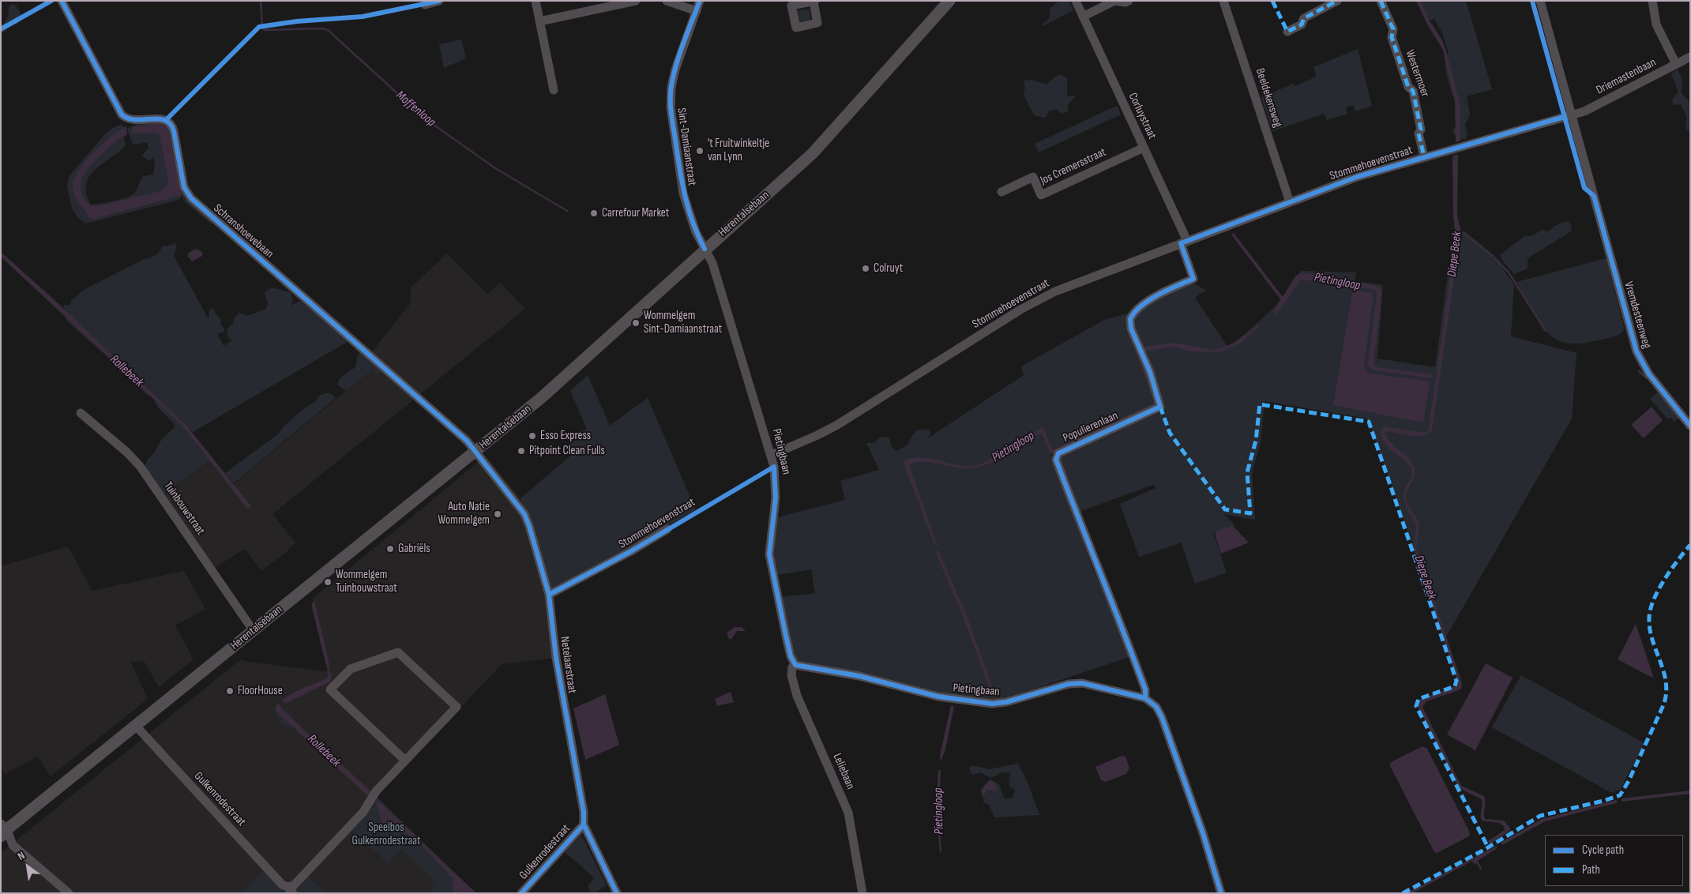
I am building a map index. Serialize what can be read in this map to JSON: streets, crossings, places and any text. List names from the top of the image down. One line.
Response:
{"streets":{"main road":["Herentalsebaan"],"street":["Westermoer","Driemastenbaan","Beeldekensweg","Corluystraat","Sint-Damiaanstraat","Stommehoevenstraat","Jos Cremersstraat","Schranshoevebaan","Vremdesteenweg","Populierenlaan","Pietingbaan","Tuinbouwstraat","Netelaarstraat","Leliebaan","Gulkenrodestraat"]},"crossings":[["Westermoer","Stommehoevenstraat"],["Driemastenbaan","Stommehoevenstraat"],["Driemastenbaan","Vremdesteenweg"],["Beeldekensweg","Stommehoevenstraat"],["Corluystraat","Stommehoevenstraat"],["Corluystraat","Jos Cremersstraat"],["Corluystraat","Populierenlaan"],["Sint-Damiaanstraat","Herentalsebaan"],["Sint-Damiaanstraat","Pietingbaan"],["Stommehoevenstraat","Vremdesteenweg"],["Stommehoevenstraat","Populierenlaan"],["Stommehoevenstraat","Pietingbaan"],["Stommehoevenstraat","Netelaarstraat"],["Herentalsebaan","Schranshoevebaan"],["Herentalsebaan","Pietingbaan"],["Herentalsebaan","Tuinbouwstraat"],["Herentalsebaan","Netelaarstraat"],["Herentalsebaan","Gulkenrodestraat"],["Schranshoevebaan","Netelaarstraat"],["Populierenlaan","Pietingbaan"],["Pietingbaan","Leliebaan"],["Netelaarstraat","Gulkenrodestraat"]],"water":["Moffenloop","Diepe Beek","Pietingloop","Rollebeek"],"parks":["Speelbos Gulkenrodestraat"],"places":["'t Fruitwinkeltje van Lynn","Carrefour Market","Colruyt","Wommelgem Sint-Damiaanstraat","Esso Express","Pitpoint Clean Fulls","Auto Natie Wommelgem","Gabriëls","Wommelgem Tuinbouwstraat","FloorHouse"],"legend":["Cycle path","Path"],"north":"top left"}
